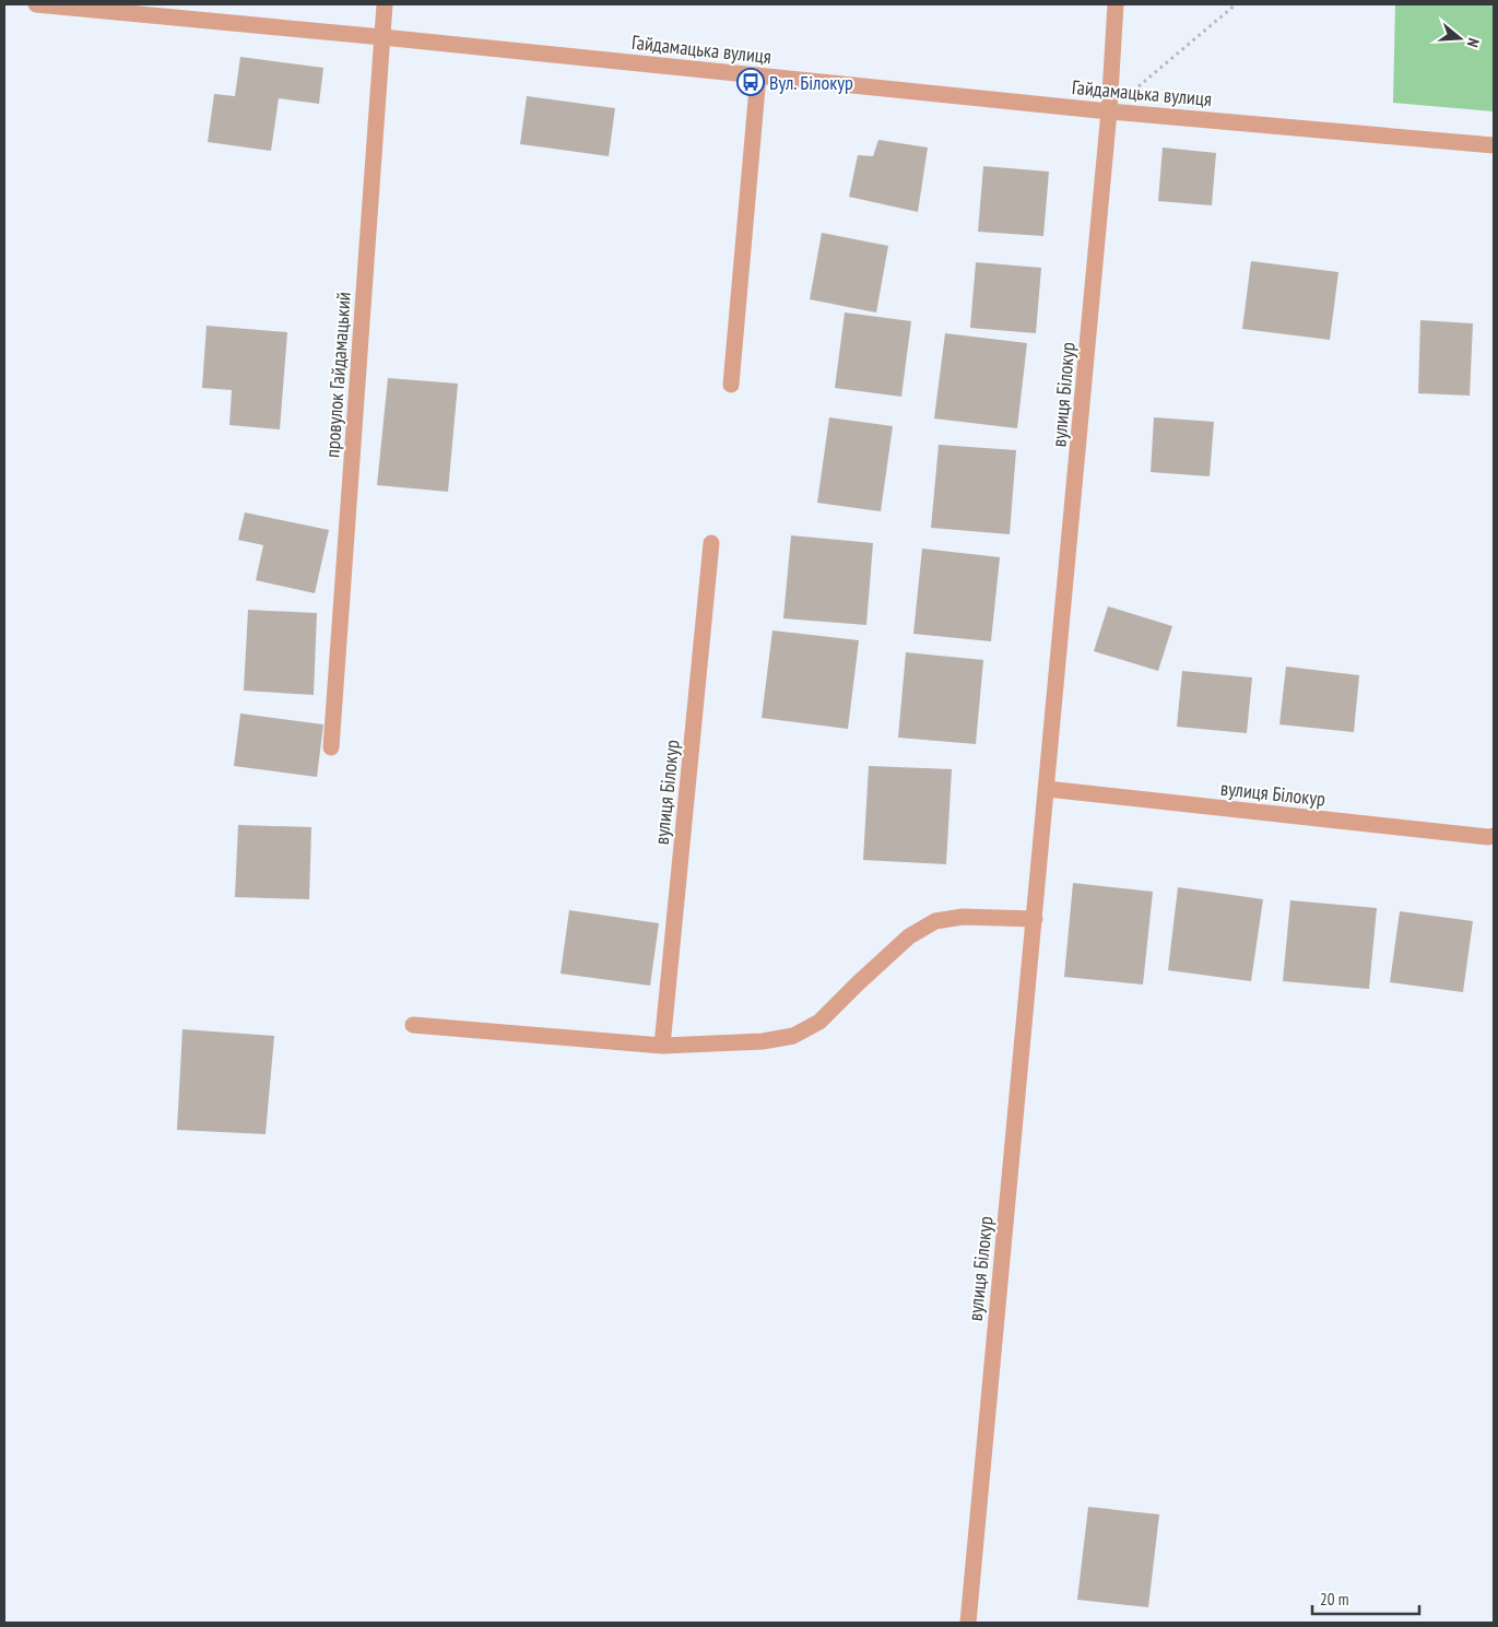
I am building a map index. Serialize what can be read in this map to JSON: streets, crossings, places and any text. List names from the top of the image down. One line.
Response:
{"streets":{"street":["Гайдамацька вулиця","провулок Гайдамацький","вулиця Білокур"]},"crossings":[["Гайдамацька вулиця","провулок Гайдамацький"],["Гайдамацька вулиця","вулиця Білокур"]],"places":{"bus stop":["Вул. Білокур"]},"scale_bar":"20 m","north":"right"}
